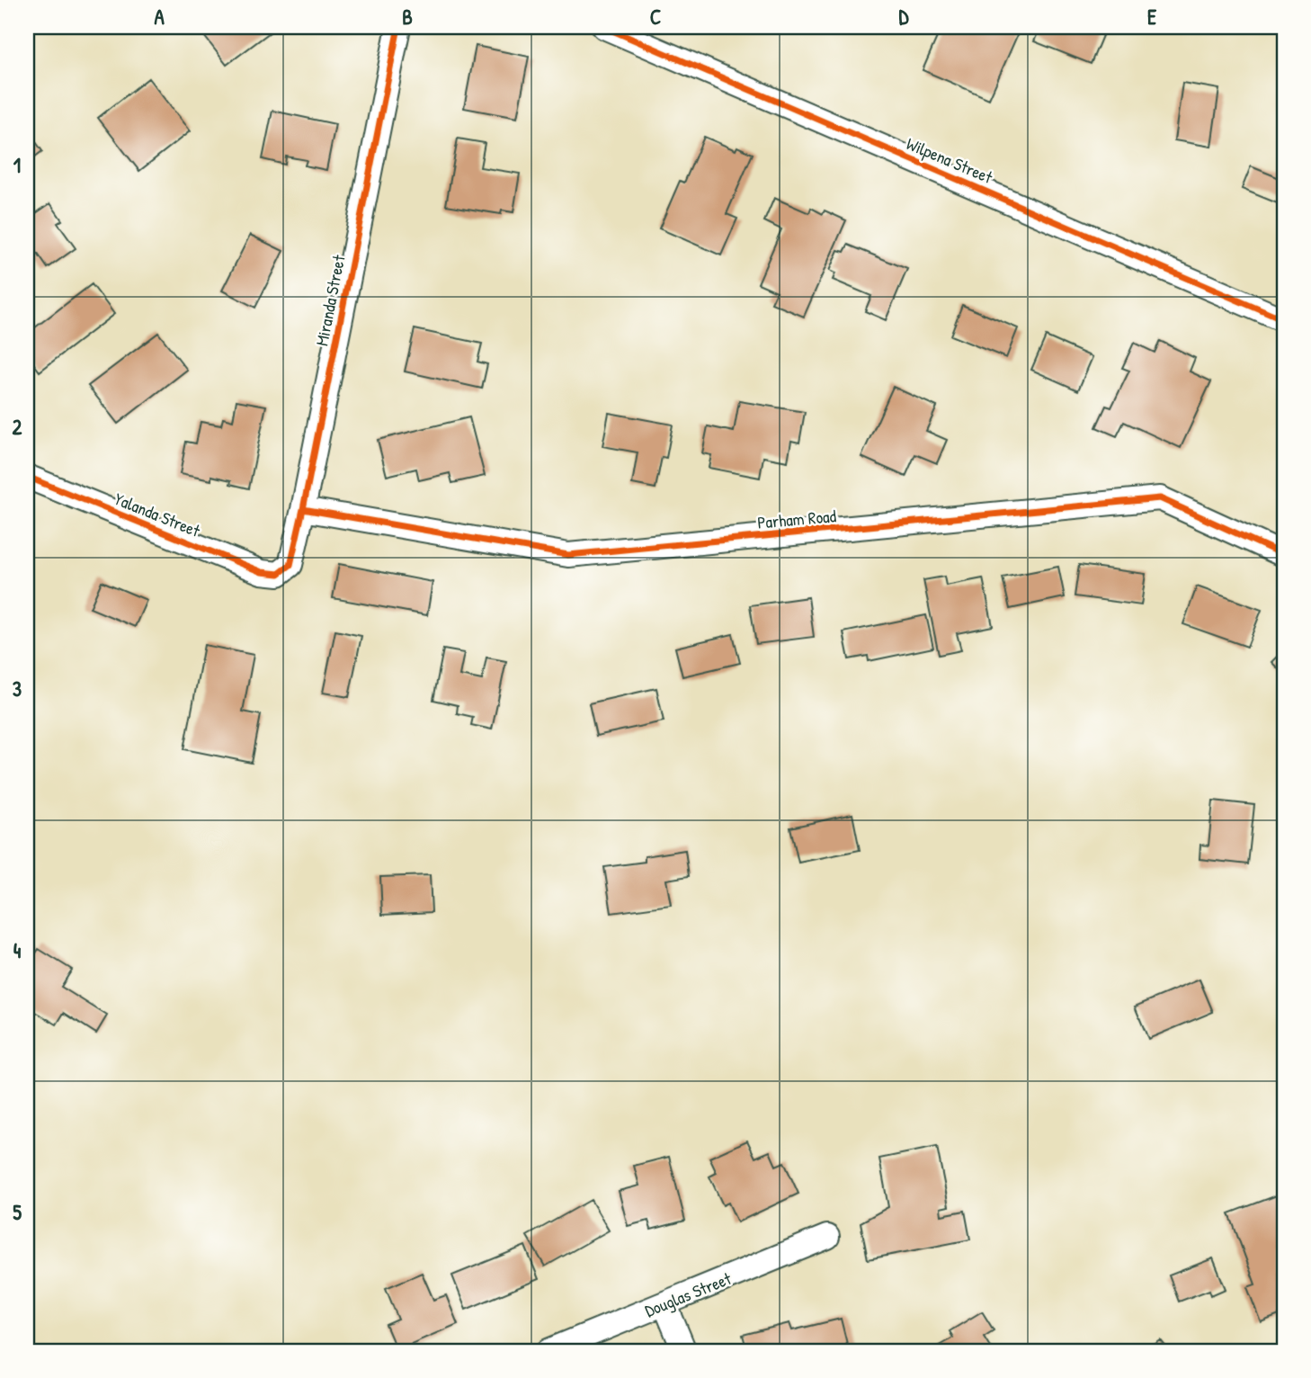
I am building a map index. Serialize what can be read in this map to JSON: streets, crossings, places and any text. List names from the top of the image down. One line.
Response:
{"streets":{"street":["Wilpena Street","Miranda Street","Yalanda Street","Parham Road","Douglas Street"]},"crossings":[["Miranda Street","Yalanda Street"],["Miranda Street","Parham Road"]],"grid":{"columns":["A","B","C","D","E"],"rows":["1","2","3","4","5"]}}
